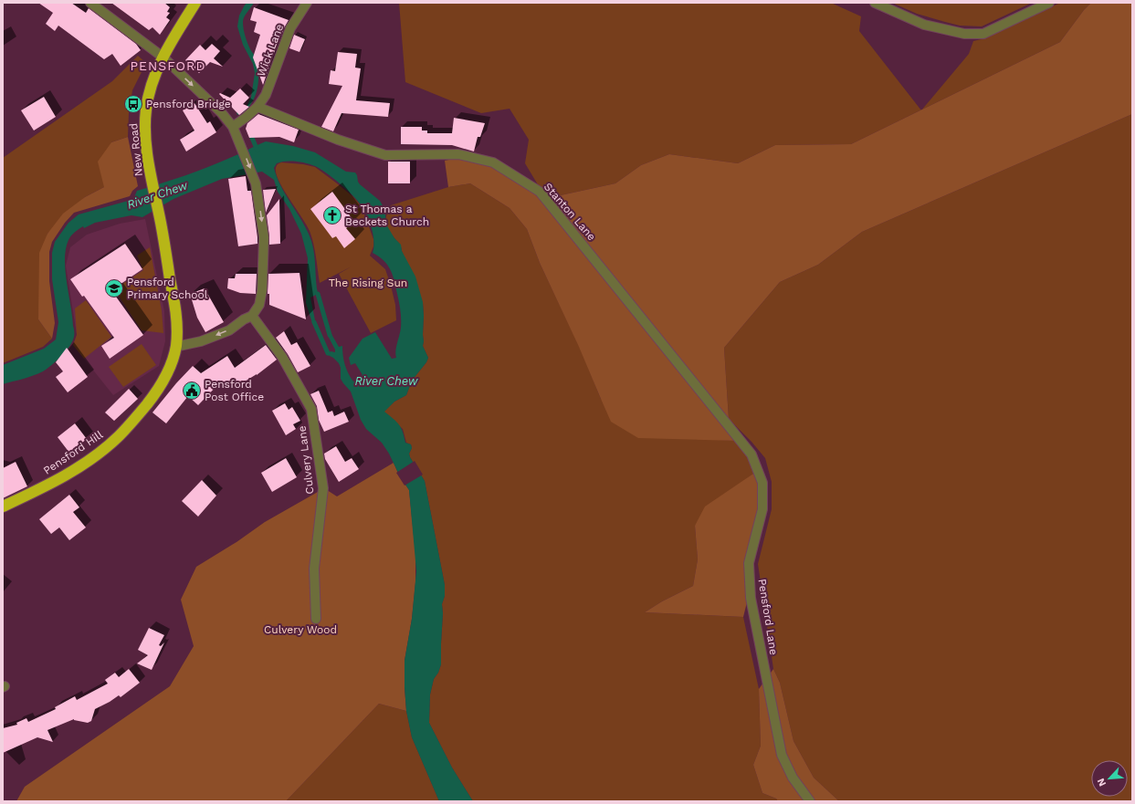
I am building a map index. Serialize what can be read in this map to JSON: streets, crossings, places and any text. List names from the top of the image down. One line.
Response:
{"streets":{"highway":["New Road","Pensford Hill"],"street":["Wick Lane","Stanton Lane","Culvery Lane","Pensford Lane"]},"crossings":[["Wick Lane","Stanton Lane"],["New Road","Pensford Hill"],["Stanton Lane","Pensford Lane"]],"districts":["PENSFORD"],"water":["River Chew"],"parks":["The Rising Sun","Culvery Wood"],"places":{"bus stop":["Pensford Bridge"],"church":["St Thomas a Beckets Church"],"school or university":["Pensford Primary School"],"public building":["Pensford Post Office"]},"north":"bottom left"}
